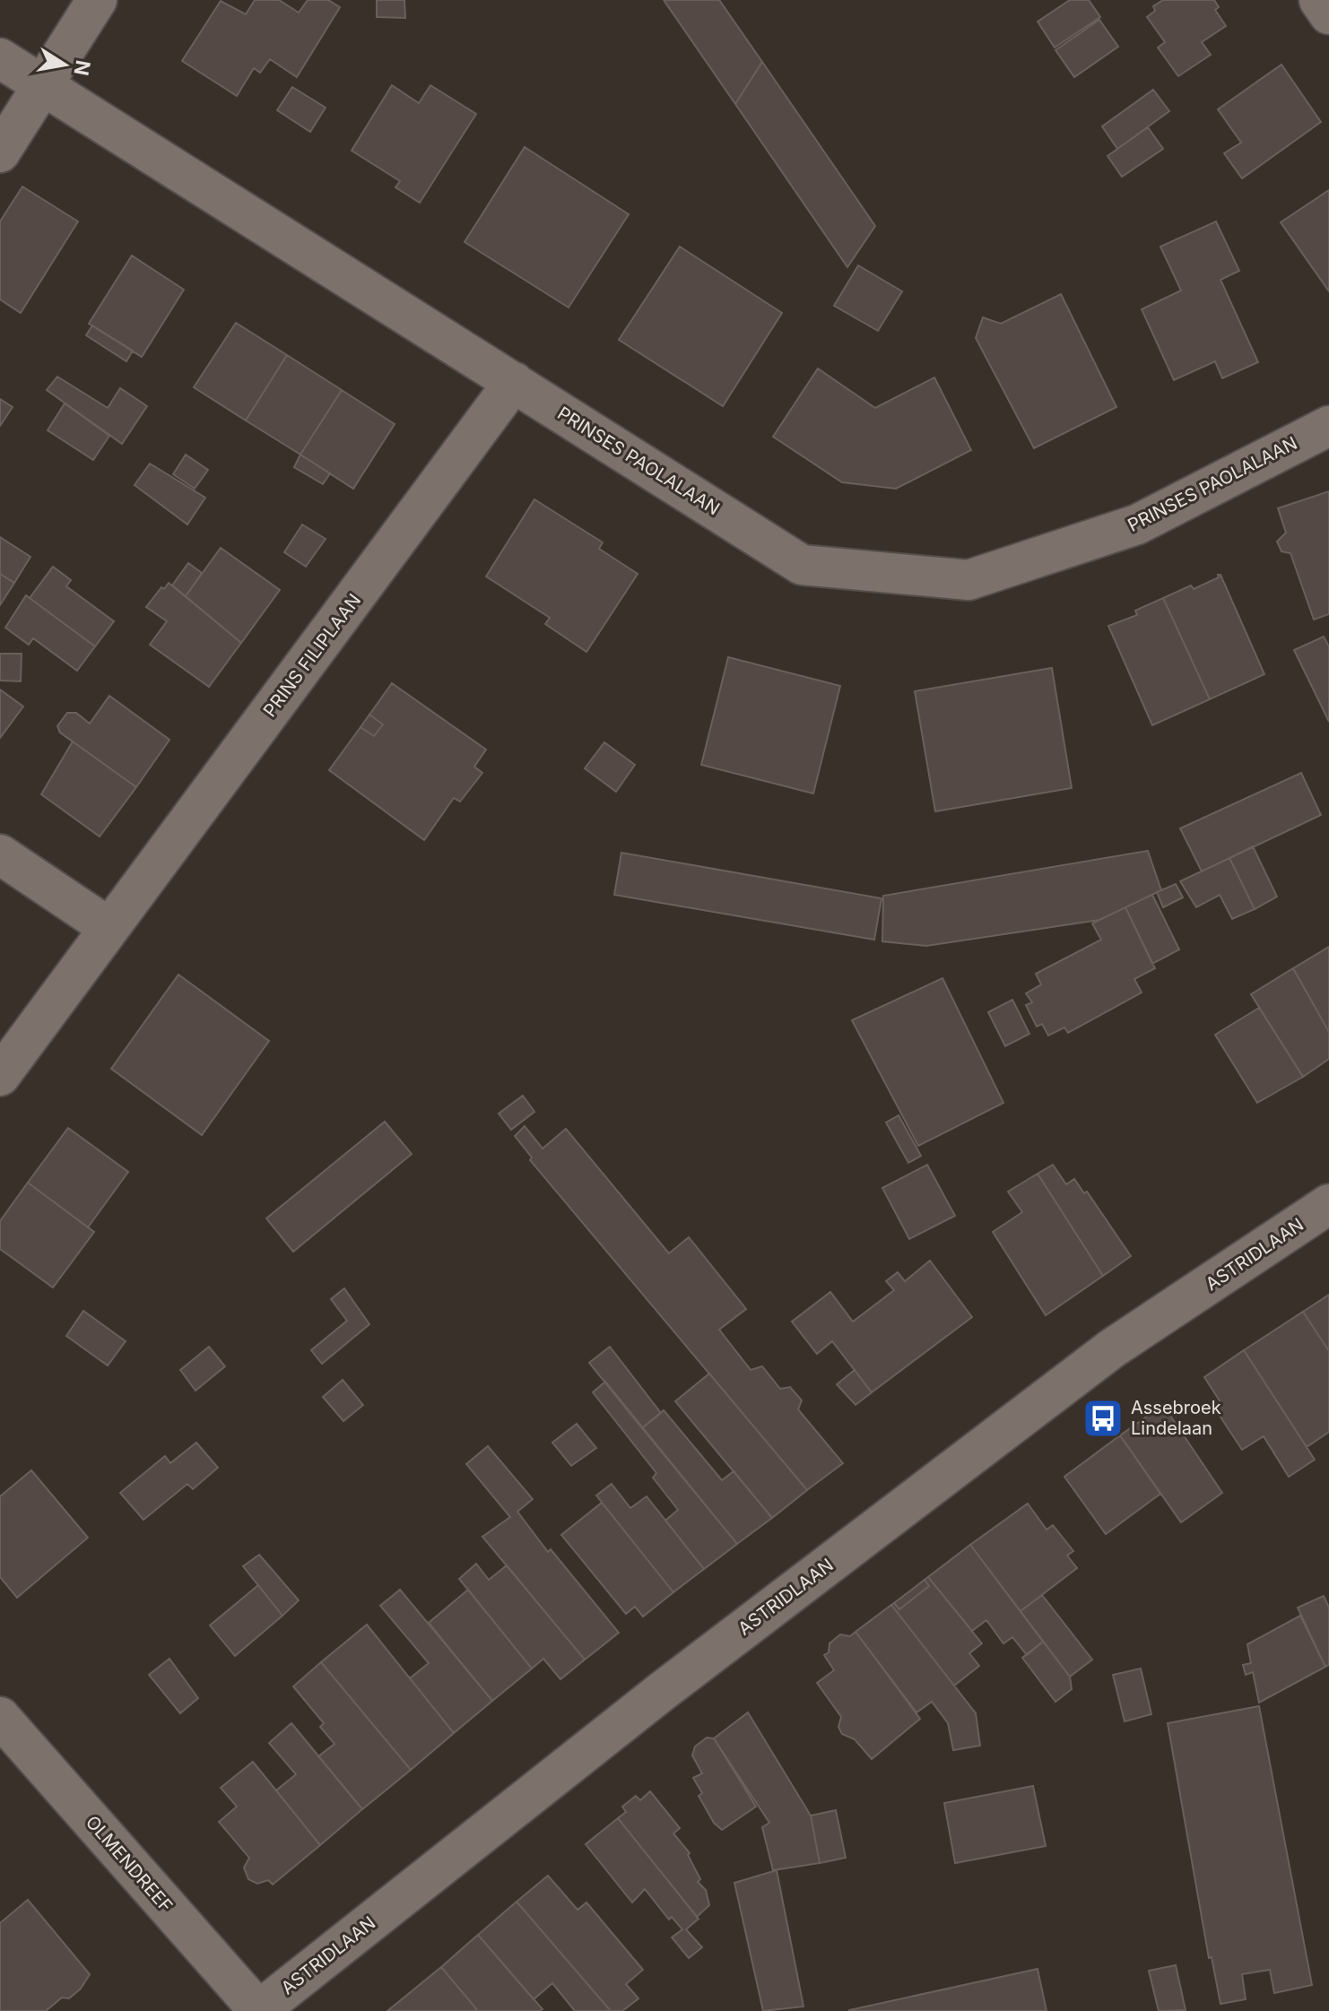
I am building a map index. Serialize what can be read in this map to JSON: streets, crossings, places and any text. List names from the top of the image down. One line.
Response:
{"streets":{"street":["PRINSES PAOLALAAN","PRINS FILIPLAAN","ASTRIDLAAN","OLMENDREEF"]},"crossings":[["PRINSES PAOLALAAN","PRINS FILIPLAAN"],["ASTRIDLAAN","OLMENDREEF"]],"places":{"bus stop":["Assebroek Lindelaan"]},"north":"right"}
